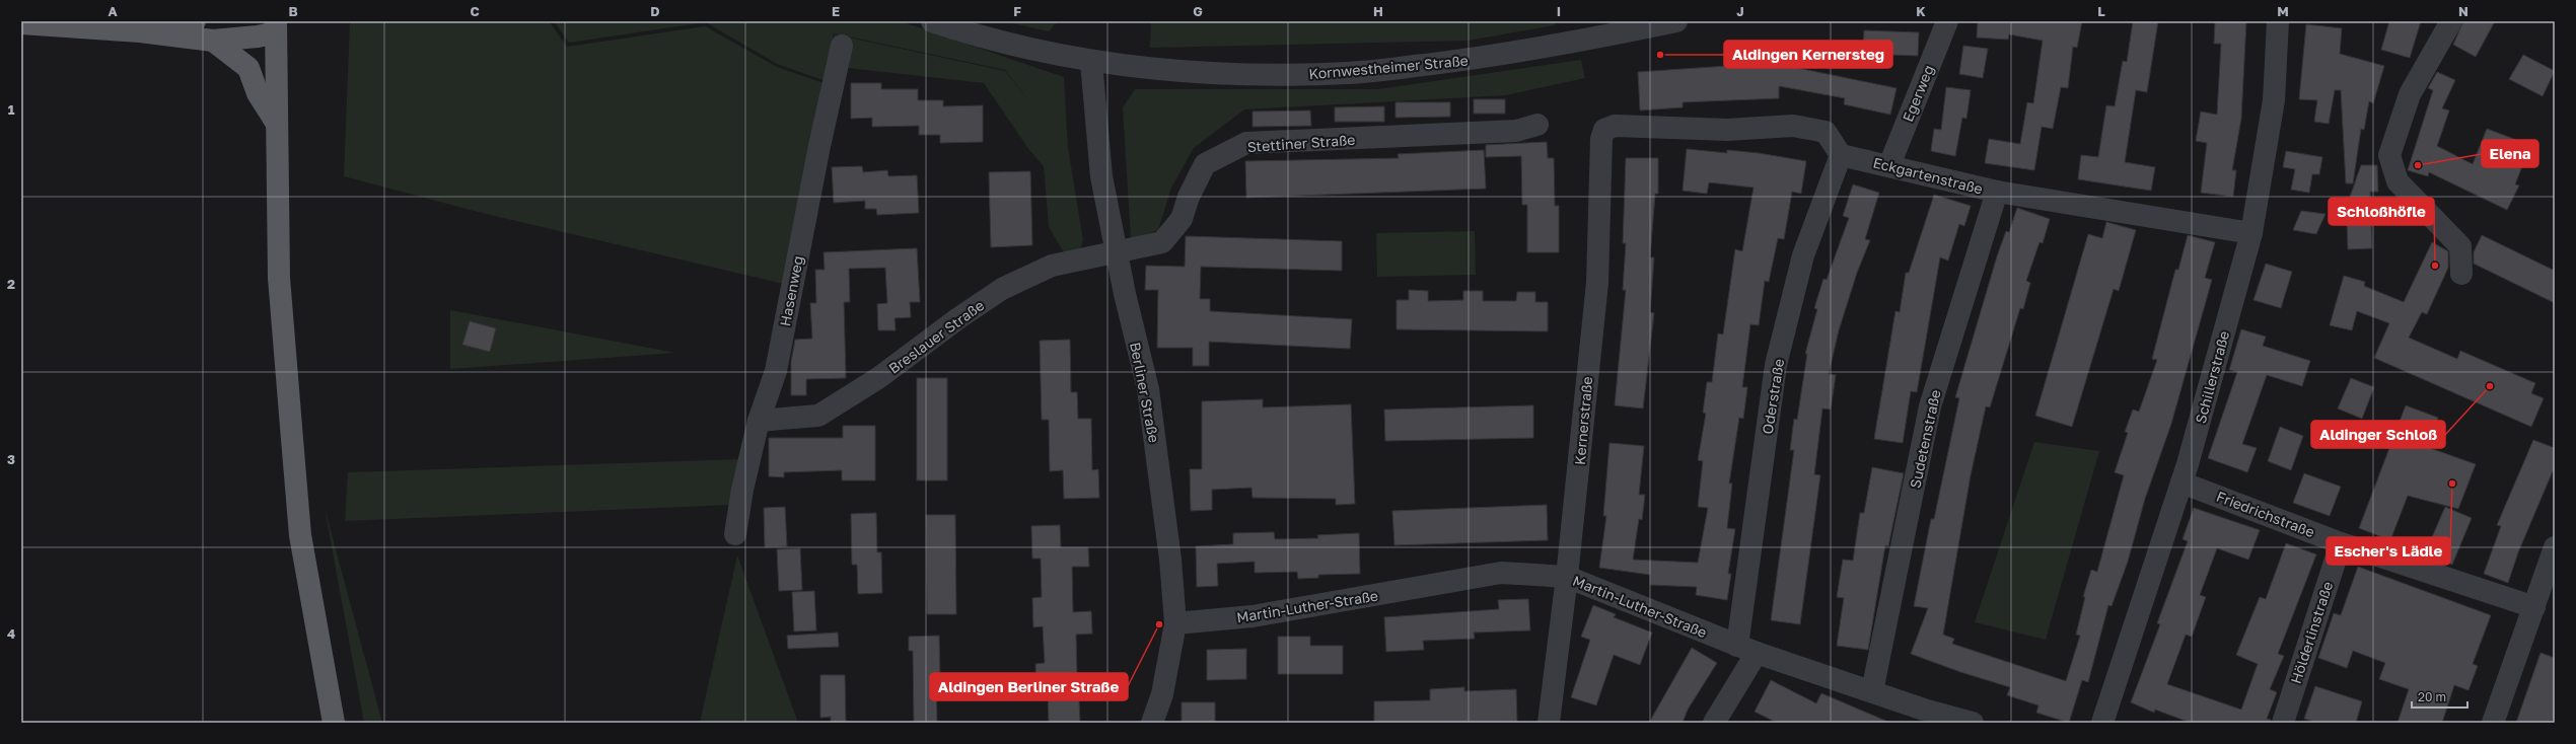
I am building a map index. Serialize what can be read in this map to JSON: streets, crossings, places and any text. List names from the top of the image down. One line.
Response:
{"streets":{"street":["Kornwestheimer Straße","Egerweg","Stettiner Straße","Eckgartenstraße","Hasenweg","Breslauer Straße","Schillerstraße","Berliner Straße","Oderstraße","Kernerstraße","Sudetenstraße","Friedrichstraße","Martin-Luther-Straße","Hölderlinstraße"]},"crossings":[["Kornwestheimer Straße","Berliner Straße"],["Egerweg","Eckgartenstraße"],["Stettiner Straße","Breslauer Straße"],["Stettiner Straße","Berliner Straße"],["Eckgartenstraße","Schillerstraße"],["Eckgartenstraße","Oderstraße"],["Eckgartenstraße","Kernerstraße"],["Eckgartenstraße","Sudetenstraße"],["Hasenweg","Breslauer Straße"],["Breslauer Straße","Berliner Straße"],["Schillerstraße","Friedrichstraße"],["Berliner Straße","Martin-Luther-Straße"],["Oderstraße","Kernerstraße"],["Oderstraße","Martin-Luther-Straße"],["Kernerstraße","Martin-Luther-Straße"],["Sudetenstraße","Martin-Luther-Straße"],["Friedrichstraße","Hölderlinstraße"]],"places":["Aldingen Kernersteg","Elena","Schloßhöfle","Aldinger Schloß","Escher's Lädle","Aldingen Berliner Straße"],"scale_bar":"20 m","grid":{"columns":["A","B","C","D","E","F","G","H","I","J","K","L","M","N"],"rows":["1","2","3","4"]}}
